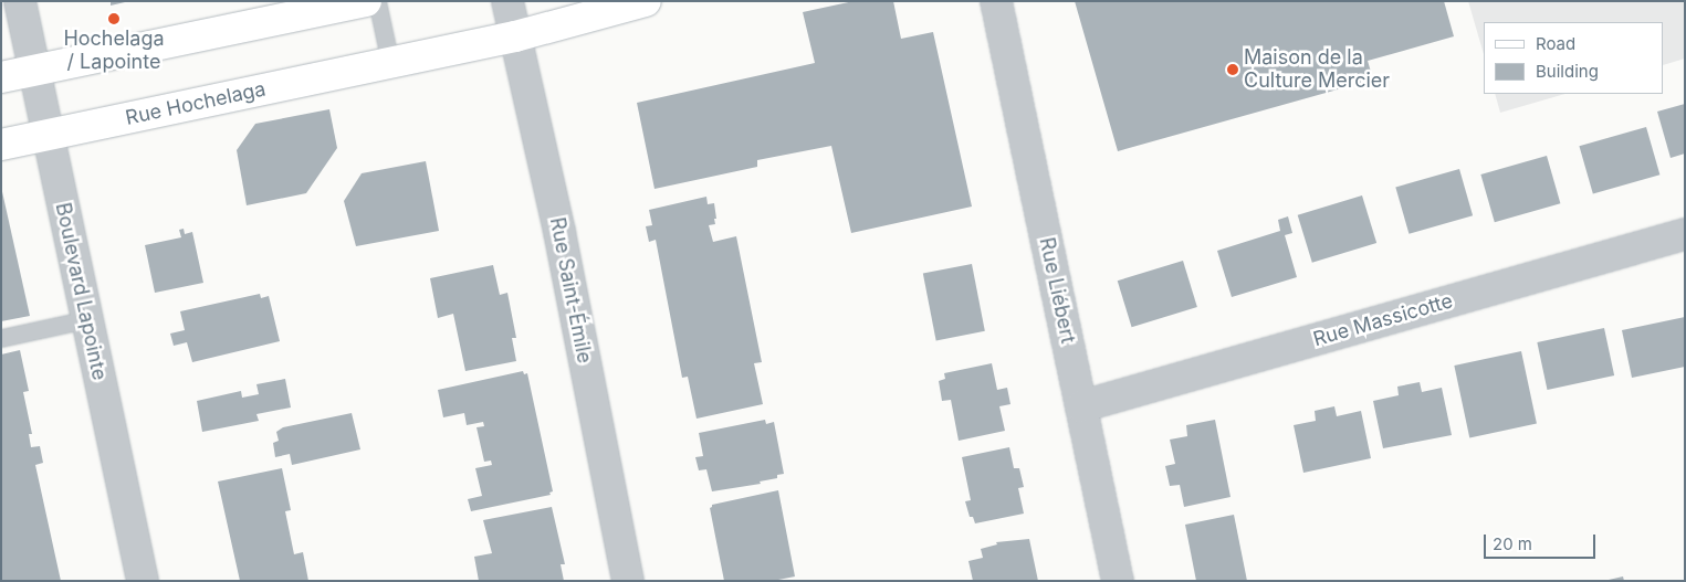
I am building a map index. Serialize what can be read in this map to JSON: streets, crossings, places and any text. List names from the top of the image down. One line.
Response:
{"streets":{"main road":["Rue Hochelaga"],"street":["Rue Saint-Émile","Rue Liébert","Boulevard Lapointe","Rue Massicotte"]},"crossings":[["Rue Hochelaga","Rue Saint-Émile"],["Rue Hochelaga","Boulevard Lapointe"],["Rue Liébert","Rue Massicotte"]],"places":["Hochelaga / Lapointe","Maison de la Culture Mercier"],"legend":["Road","Building"],"scale_bar":"20 m"}
